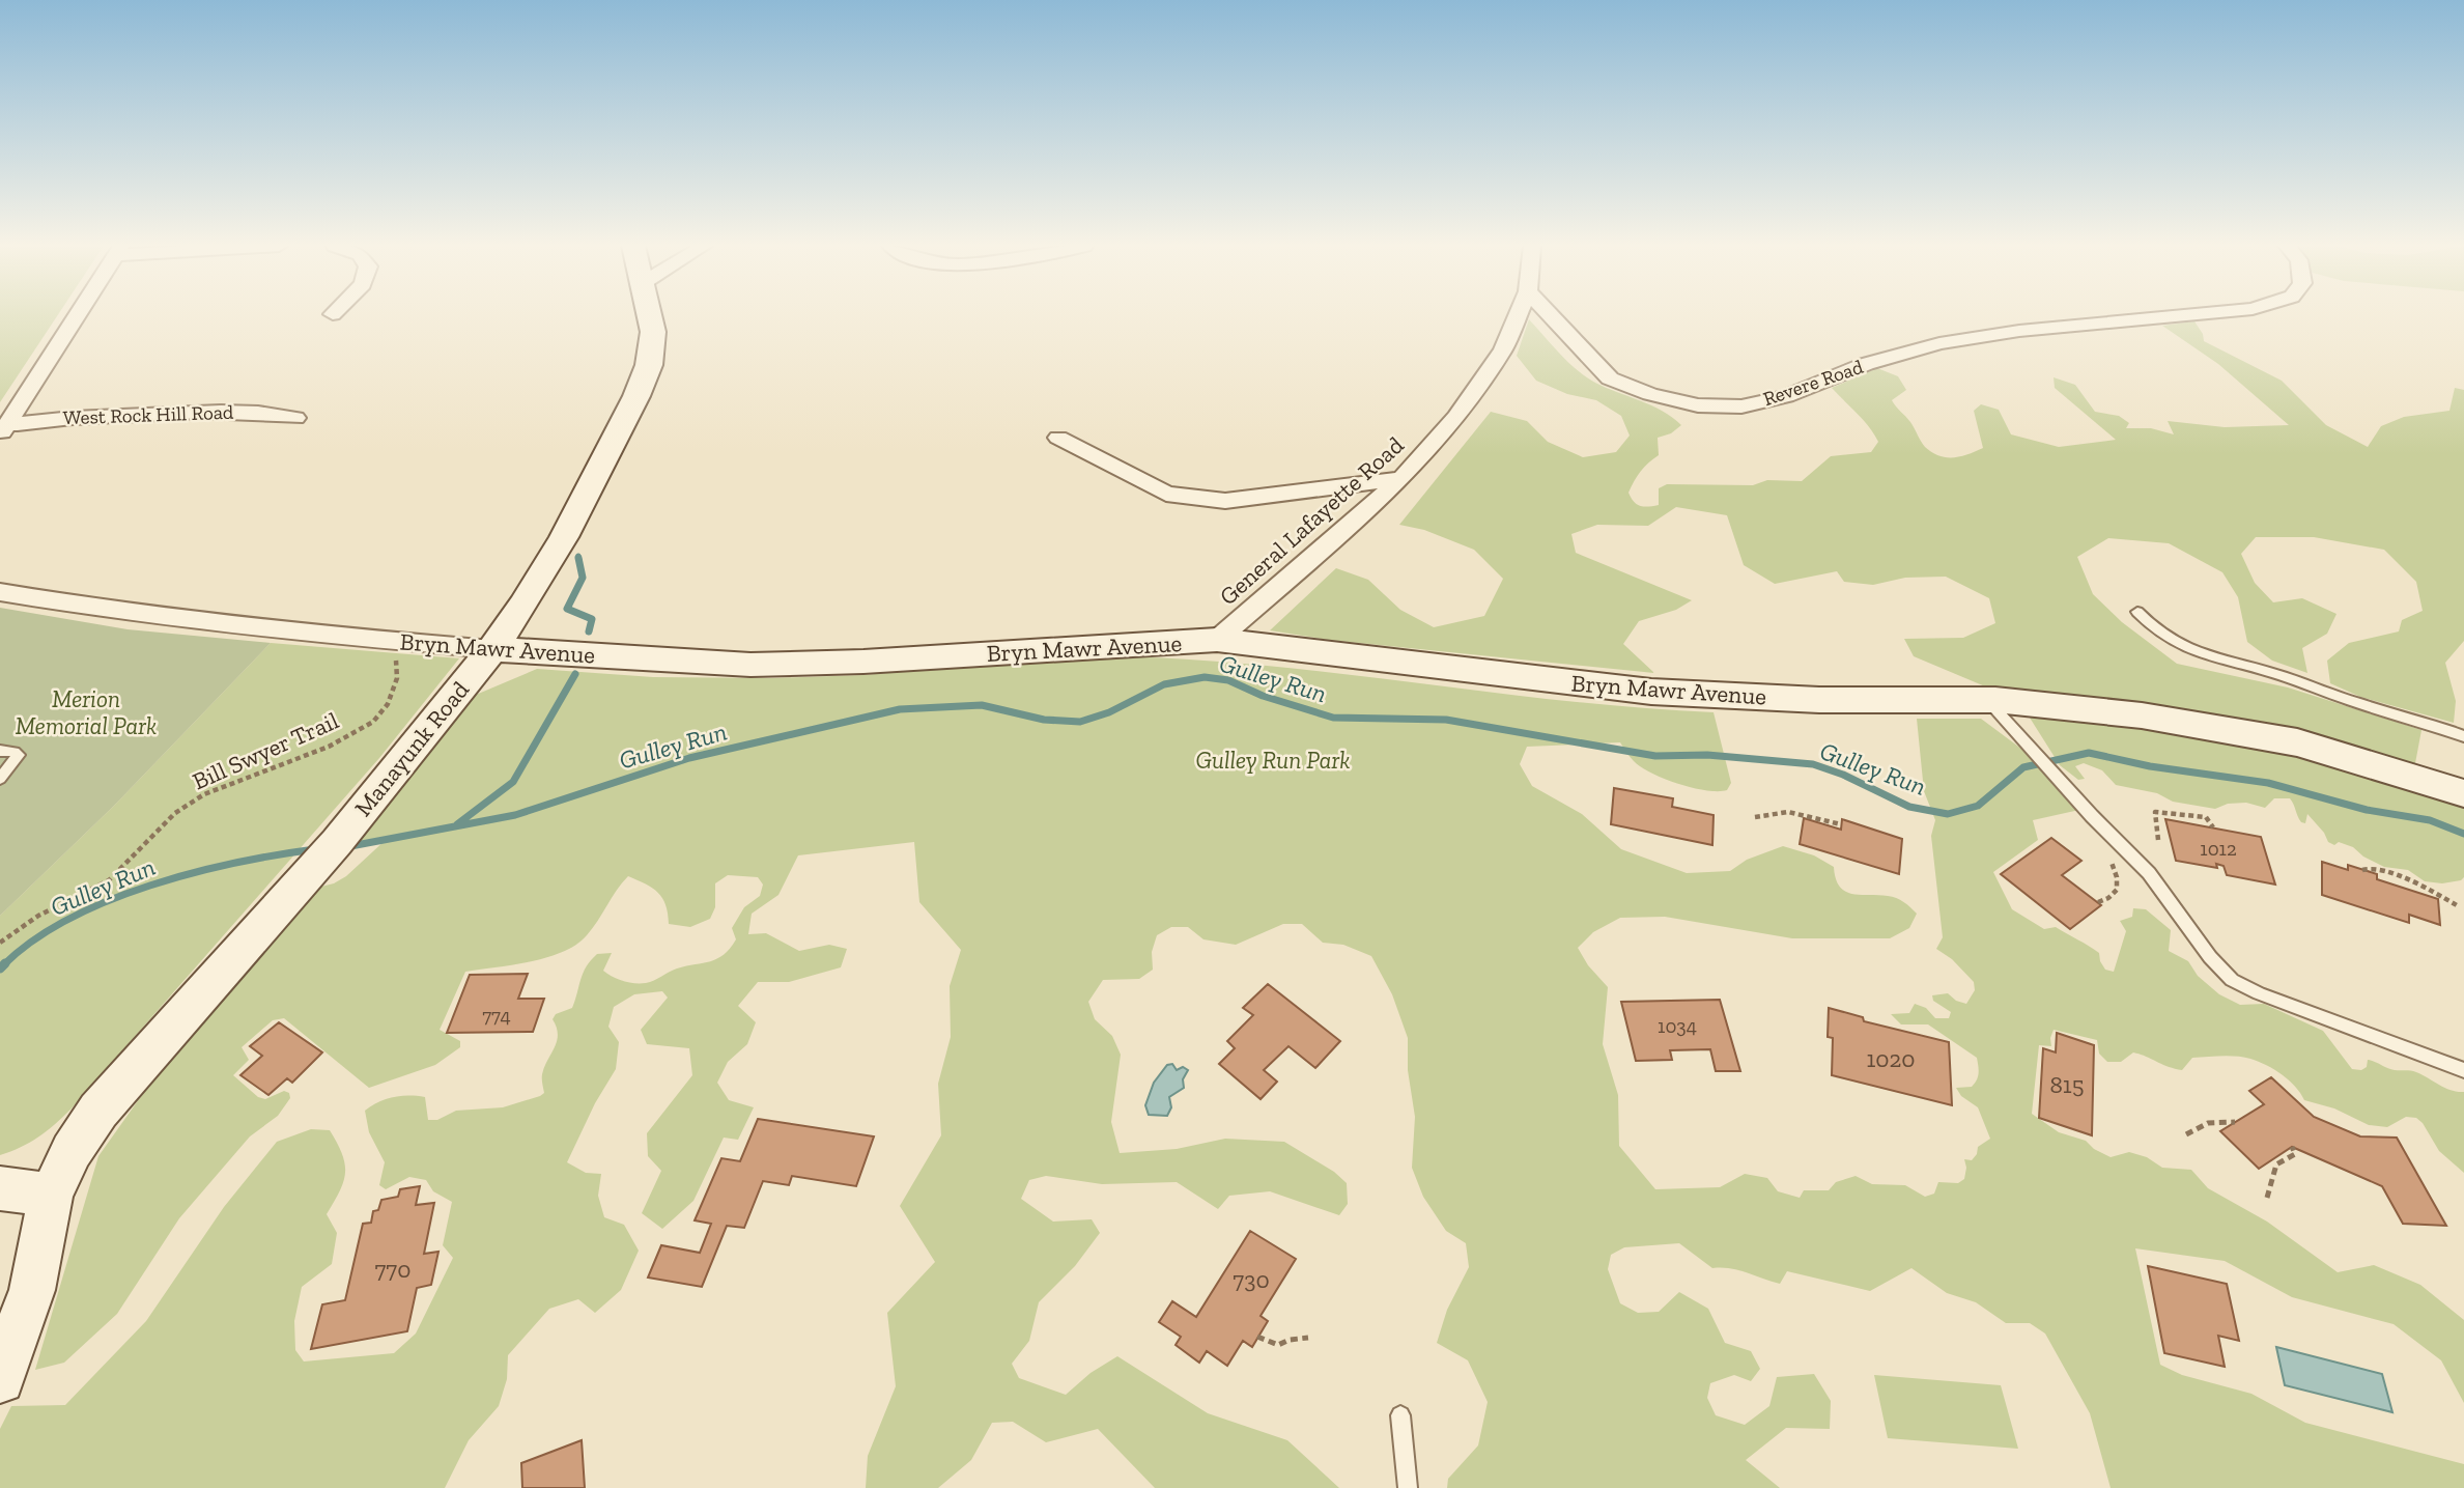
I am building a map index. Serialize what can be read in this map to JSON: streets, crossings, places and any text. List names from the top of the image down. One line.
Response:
{"streets":{"street":["Revere Road","West Rock Hill Road","General Lafayette Road","Bryn Mawr Avenue","Manayunk Road"],"path":["Bill Swyer Trail"]},"crossings":[["General Lafayette Road","Bryn Mawr Avenue"],["Bryn Mawr Avenue","Manayunk Road"],["Bryn Mawr Avenue","Bill Swyer Trail"]],"water":["Gulley Run"],"parks":["Merion Memorial Park","Gulley Run Park"],"house_numbers":["1012","774","1034","1020","815","770","730"]}
